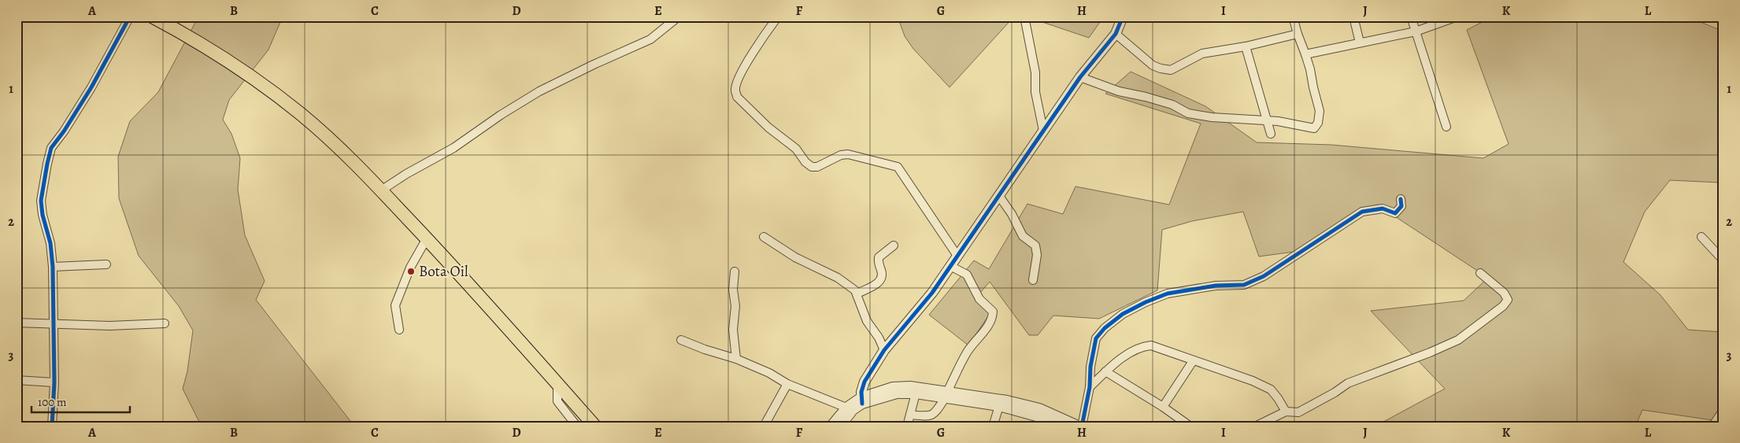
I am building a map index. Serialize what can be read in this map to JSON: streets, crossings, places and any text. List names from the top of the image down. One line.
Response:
{"places":["Bota Oil"],"scale_bar":"100 m","grid":{"columns":["A","B","C","D","E","F","G","H","I","J","K","L"],"rows":["1","2","3"]}}
